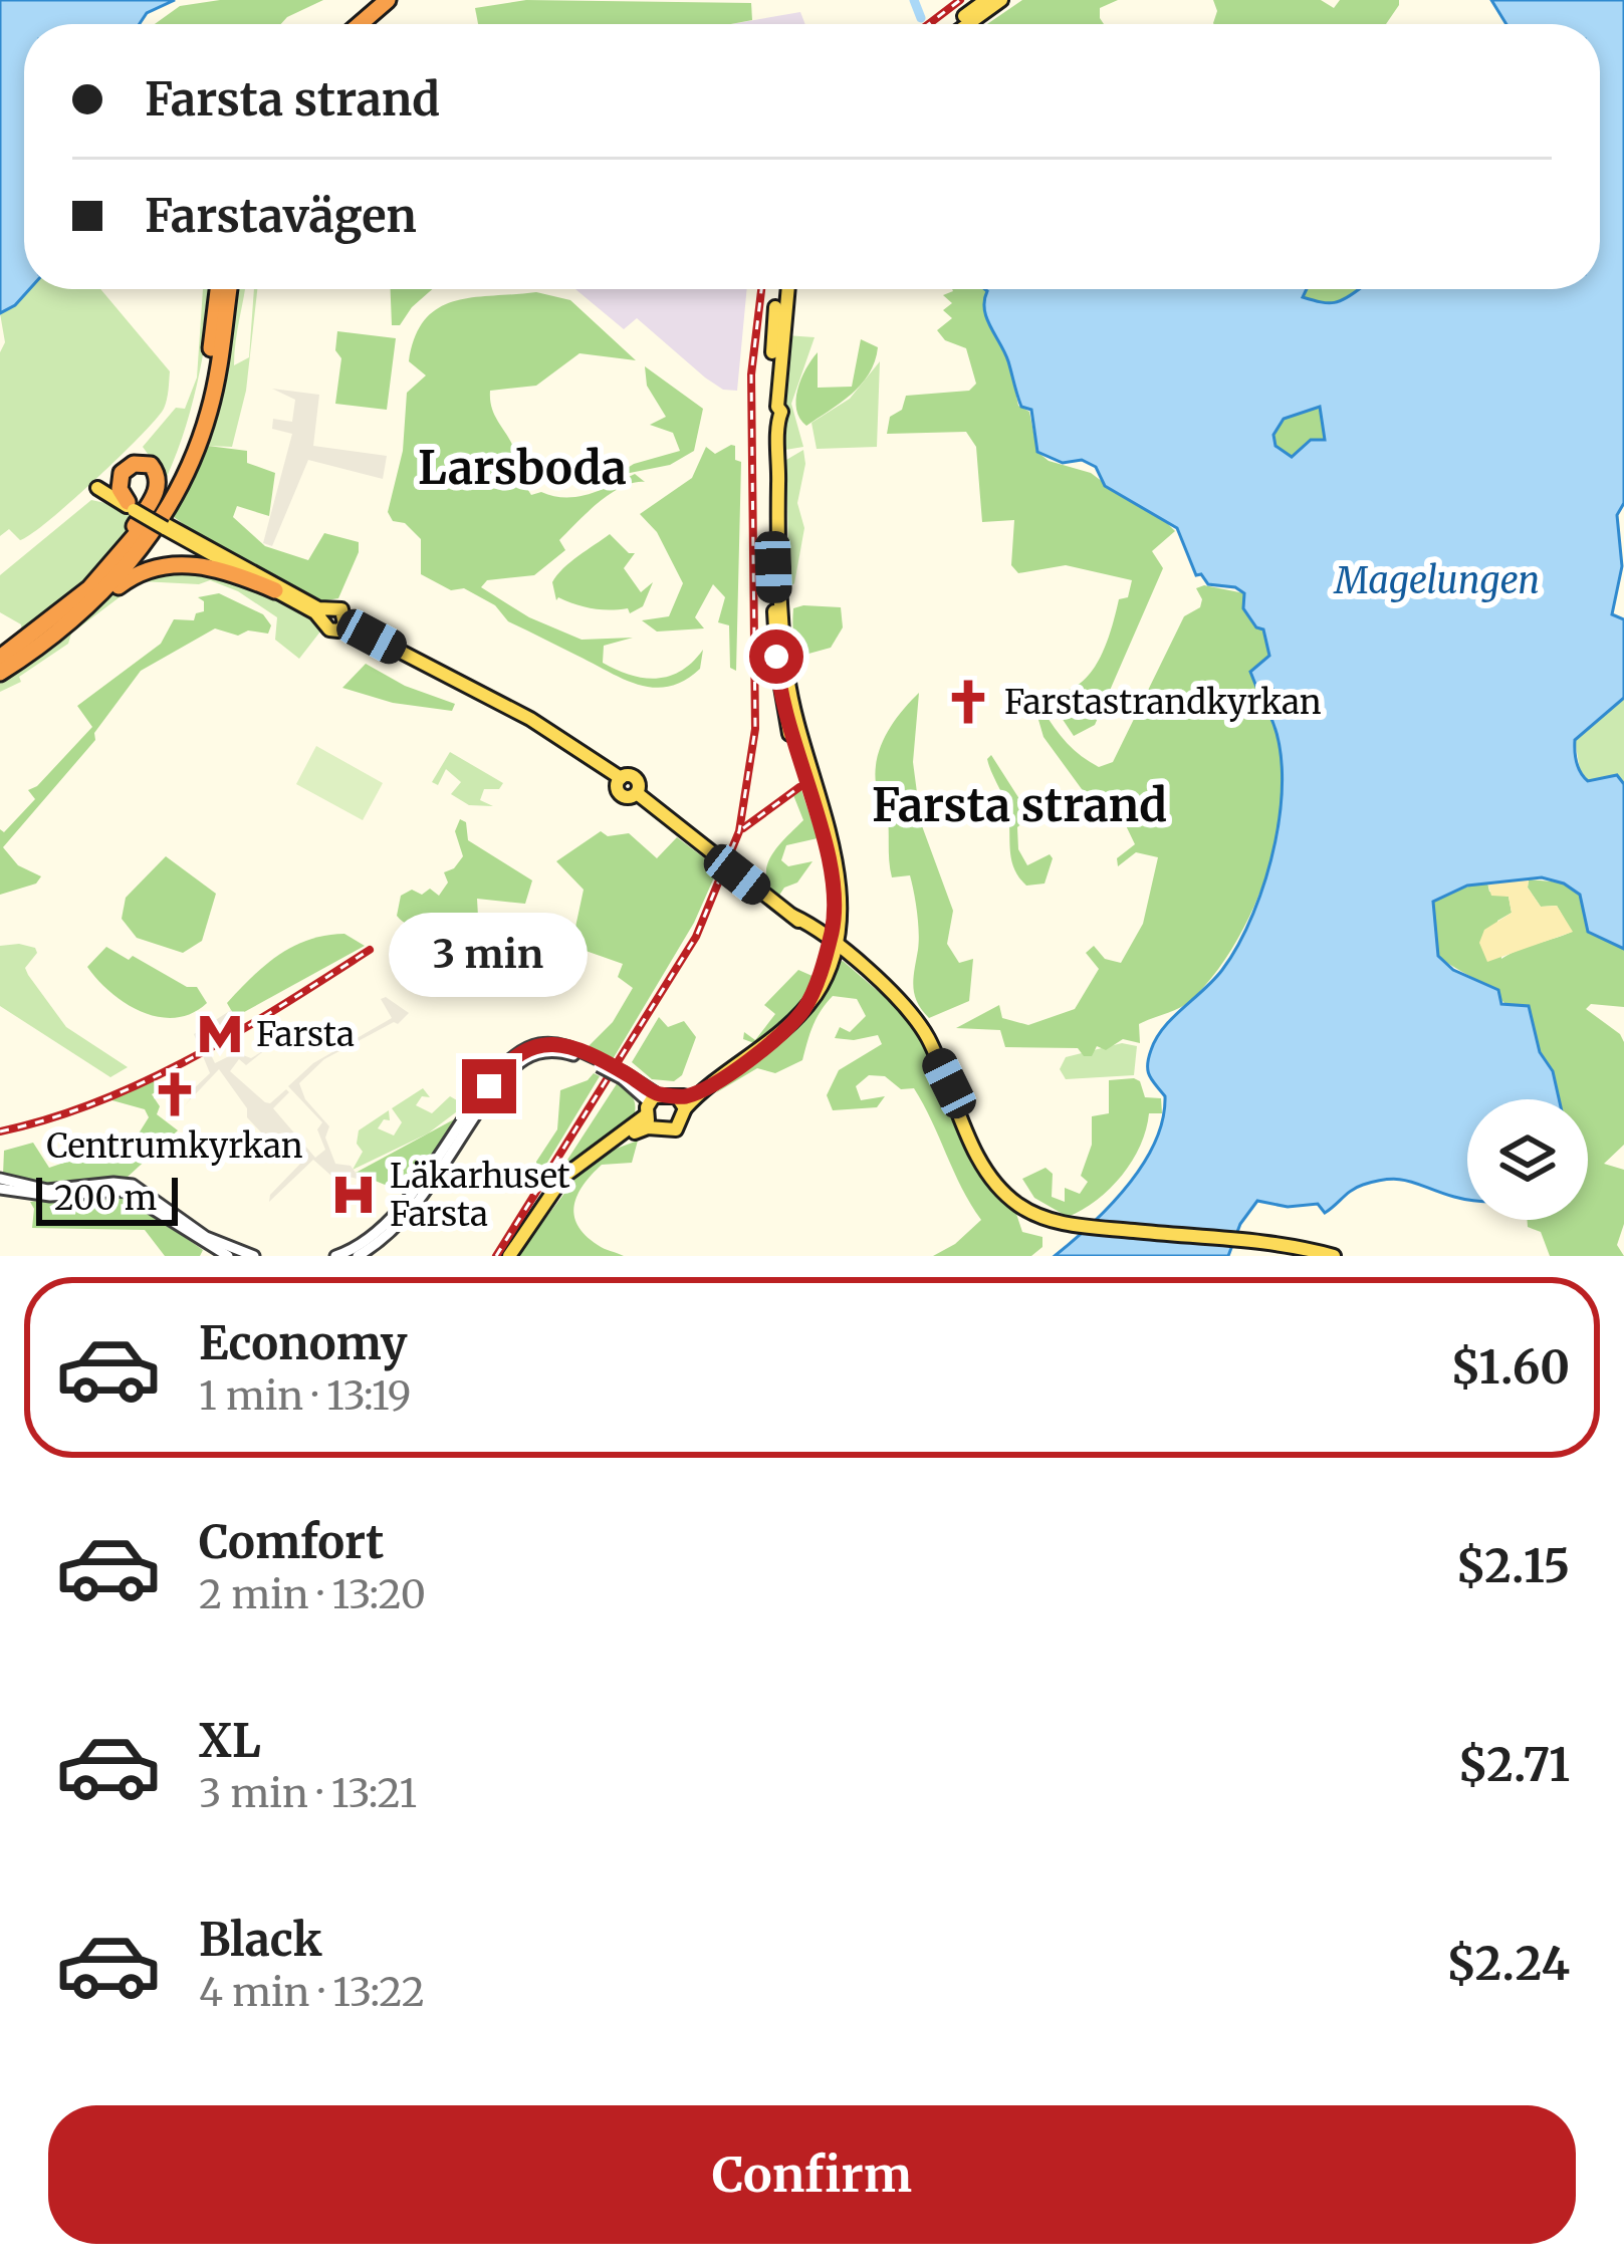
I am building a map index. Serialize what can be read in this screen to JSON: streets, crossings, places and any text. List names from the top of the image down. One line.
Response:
{"districts":["Larsboda","Farsta strand"],"water":["Magelungen"],"places":{"church":["Farstastrandkyrkan","Centrumkyrkan"],"metro station":["Farsta"],"hospital":["Läkarhuset Farsta"]},"scale_bar":"200 m","page":{"banner":["Farsta strand","Farstavägen"],"bubble":"3 min","scale":"200 m","list":[{"name":"Economy","note":"1 min · 13:19","value":"$1.60"},{"name":"Comfort","note":"2 min · 13:20","value":"$2.15"},{"name":"XL","note":"3 min · 13:21","value":"$2.71"},{"name":"Black","note":"4 min · 13:22","value":"$2.24"}],"buttons":"Confirm"}}
